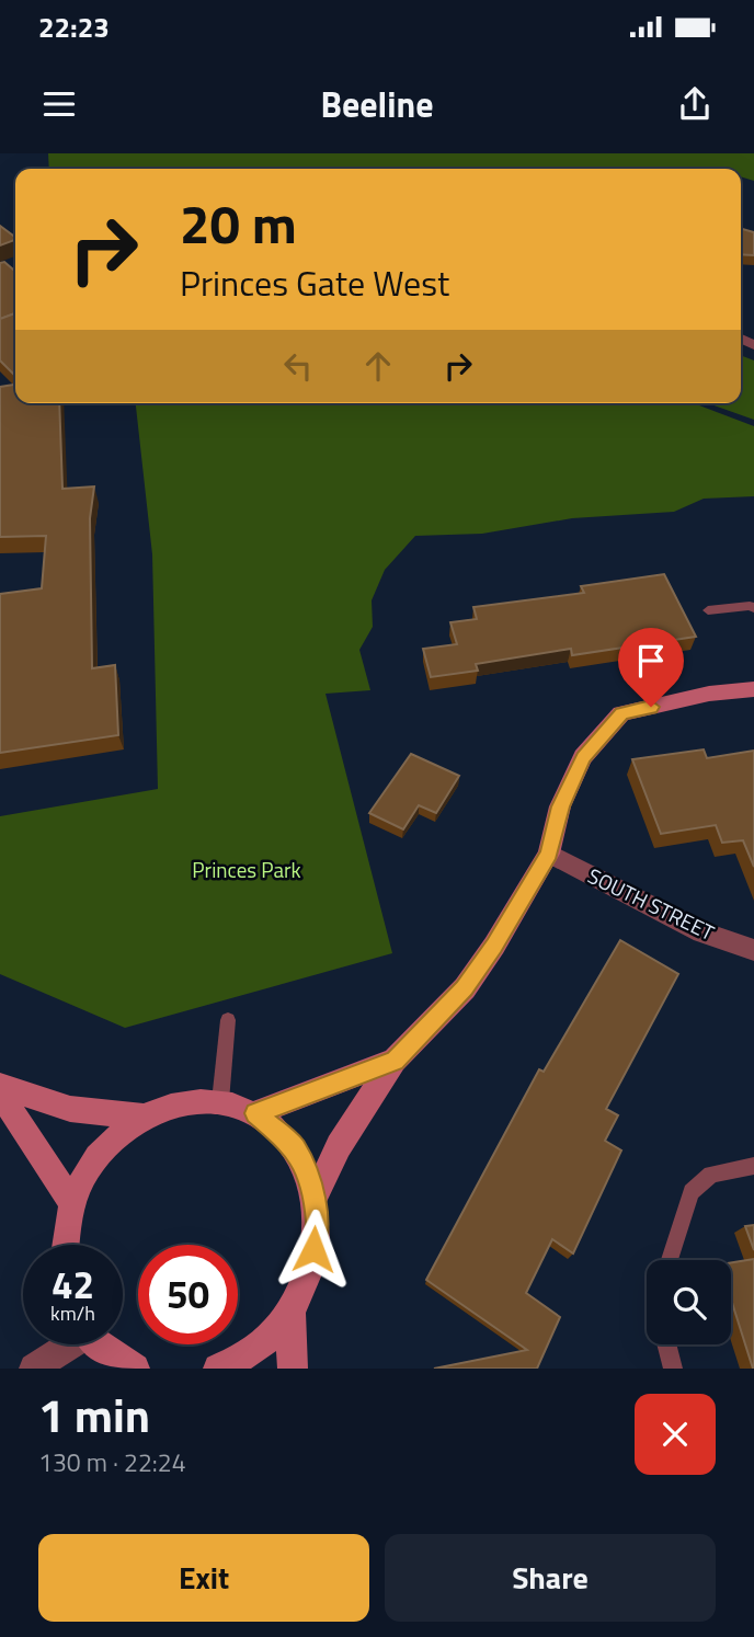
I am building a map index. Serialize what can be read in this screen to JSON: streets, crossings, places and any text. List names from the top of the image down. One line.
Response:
{"streets":{"street":["SOUTH STREET"]},"parks":["Princes Park"],"page":{"status":"22:23","header":"Beeline","turn":["20 m","Princes Gate West"],"speed":"42 km/h","limit":"50","heading":["1 min","130 m · 22:24"],"buttons":["Exit","Share"]}}
